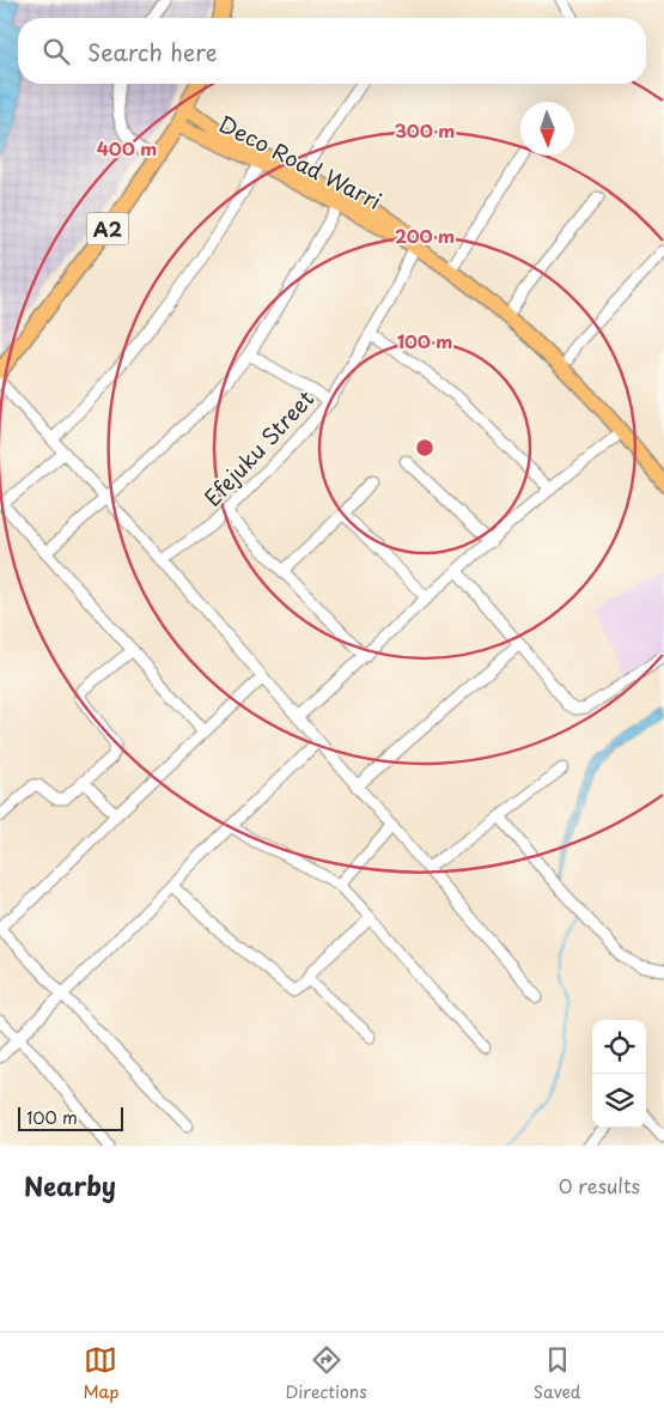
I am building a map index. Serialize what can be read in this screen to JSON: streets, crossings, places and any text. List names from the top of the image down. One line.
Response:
{"streets":{"highway":["A2"],"main road":["Deco Road Warri"],"street":["Efejuku Street"]},"crossings":[["Deco Road Warri","A2"],["Deco Road Warri","Efejuku Street"]],"scale_bar":"100 m","north":"bottom","page":{"search":"Search here","scale":"100 m","heading":["Nearby","0 results"],"nav":["Map","Directions","Saved"]},"rings":["300 m","400 m","200 m","100 m"]}
